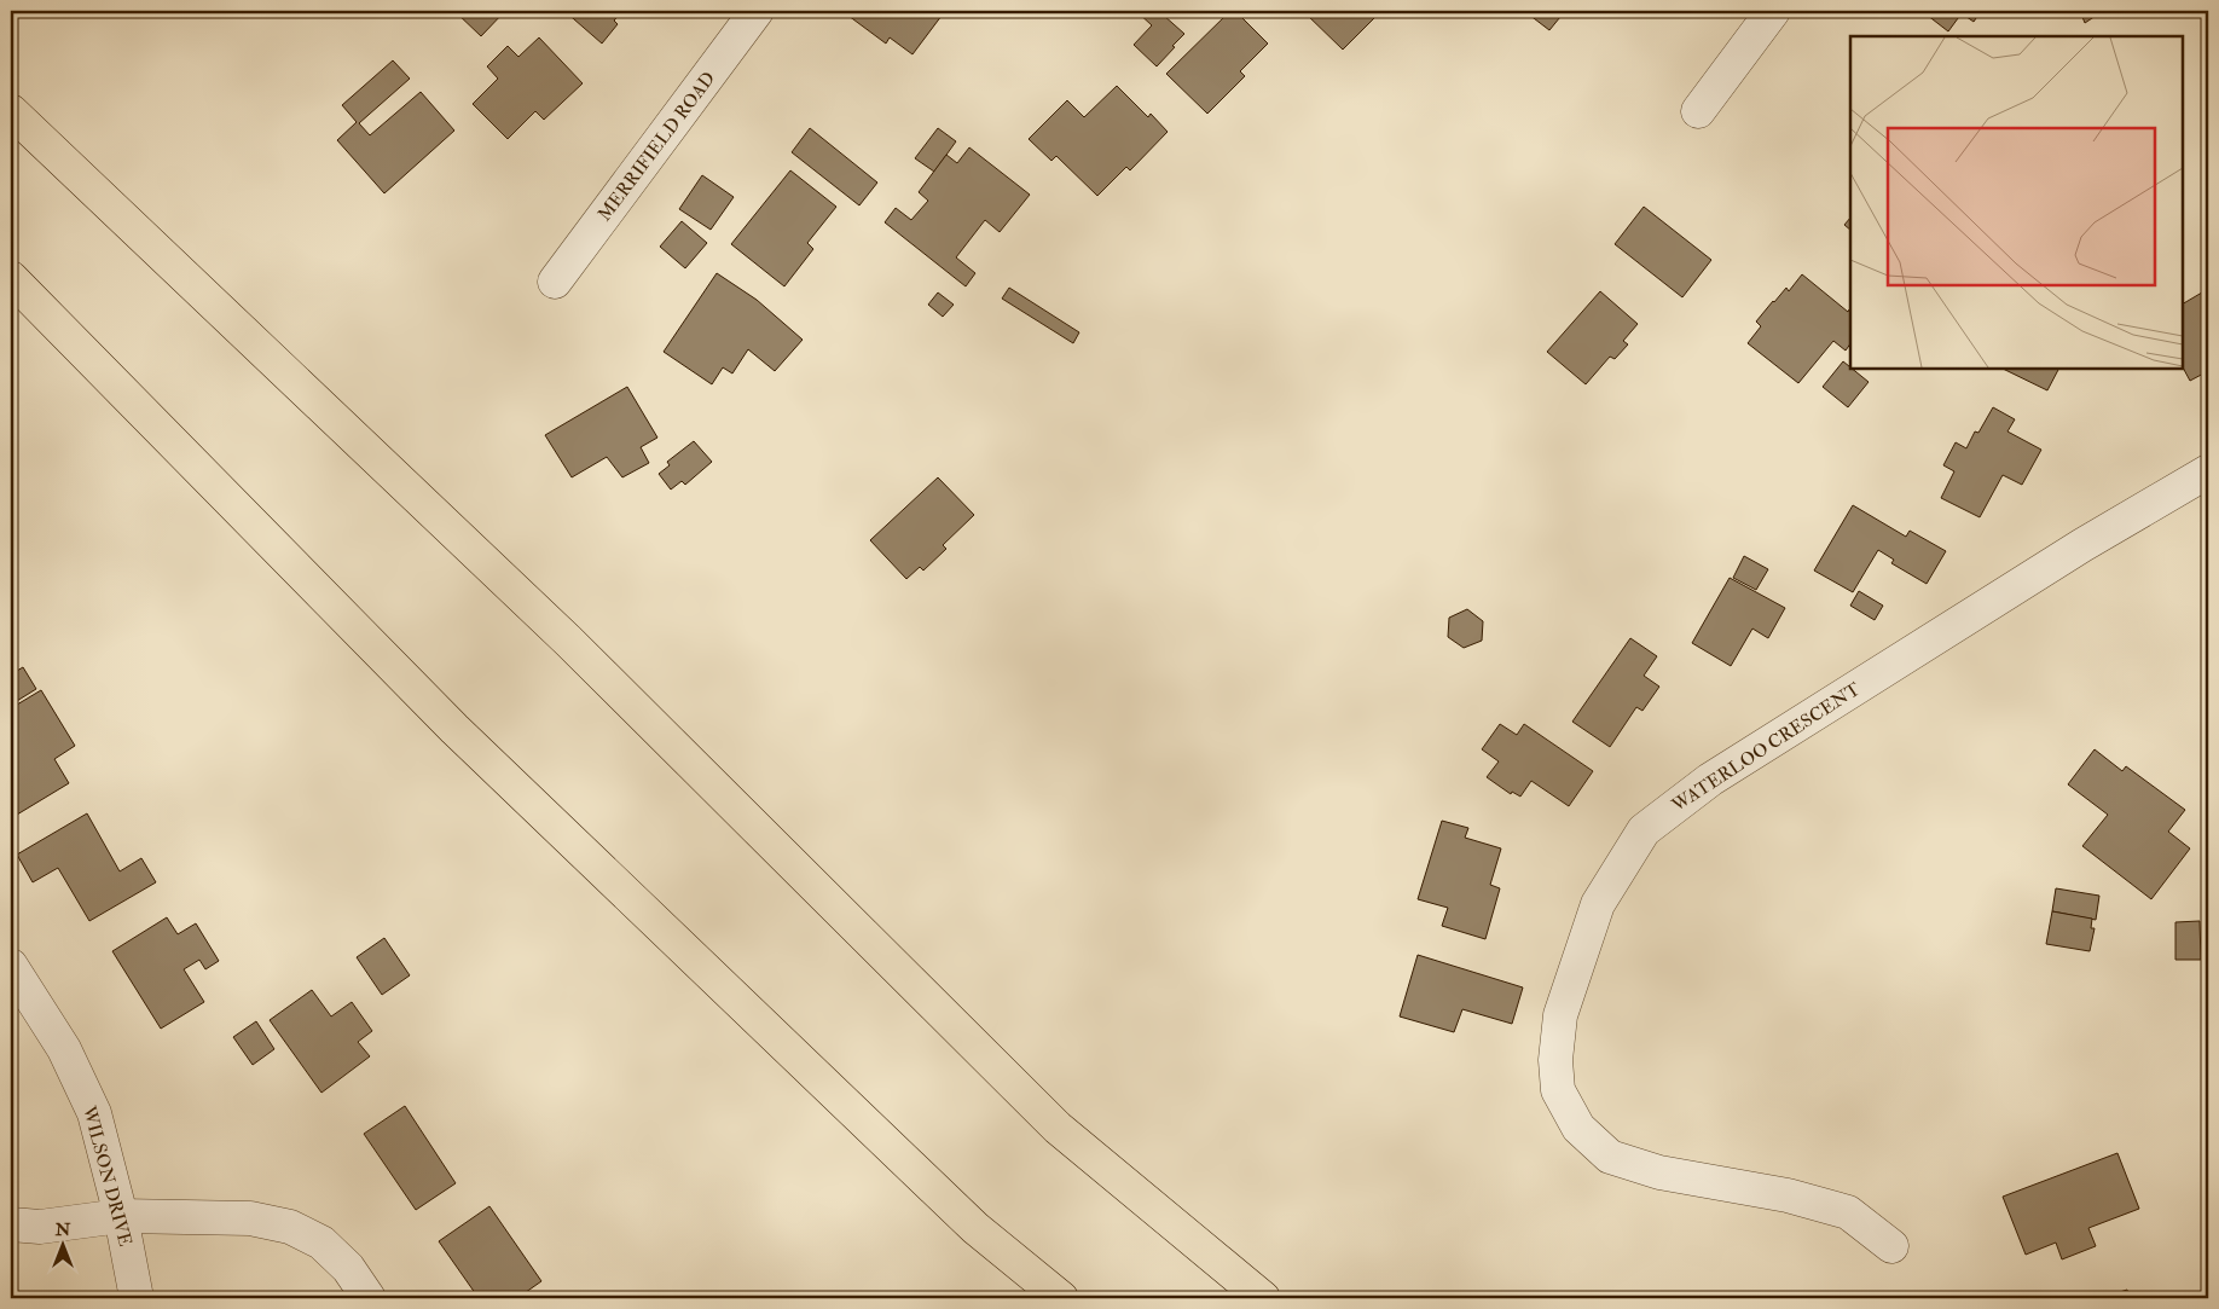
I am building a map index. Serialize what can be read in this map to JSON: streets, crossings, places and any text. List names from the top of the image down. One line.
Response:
{"streets":{"street":["MERRIFIELD ROAD","WATERLOO CRESCENT","WILSON DRIVE"]},"north":"top"}
